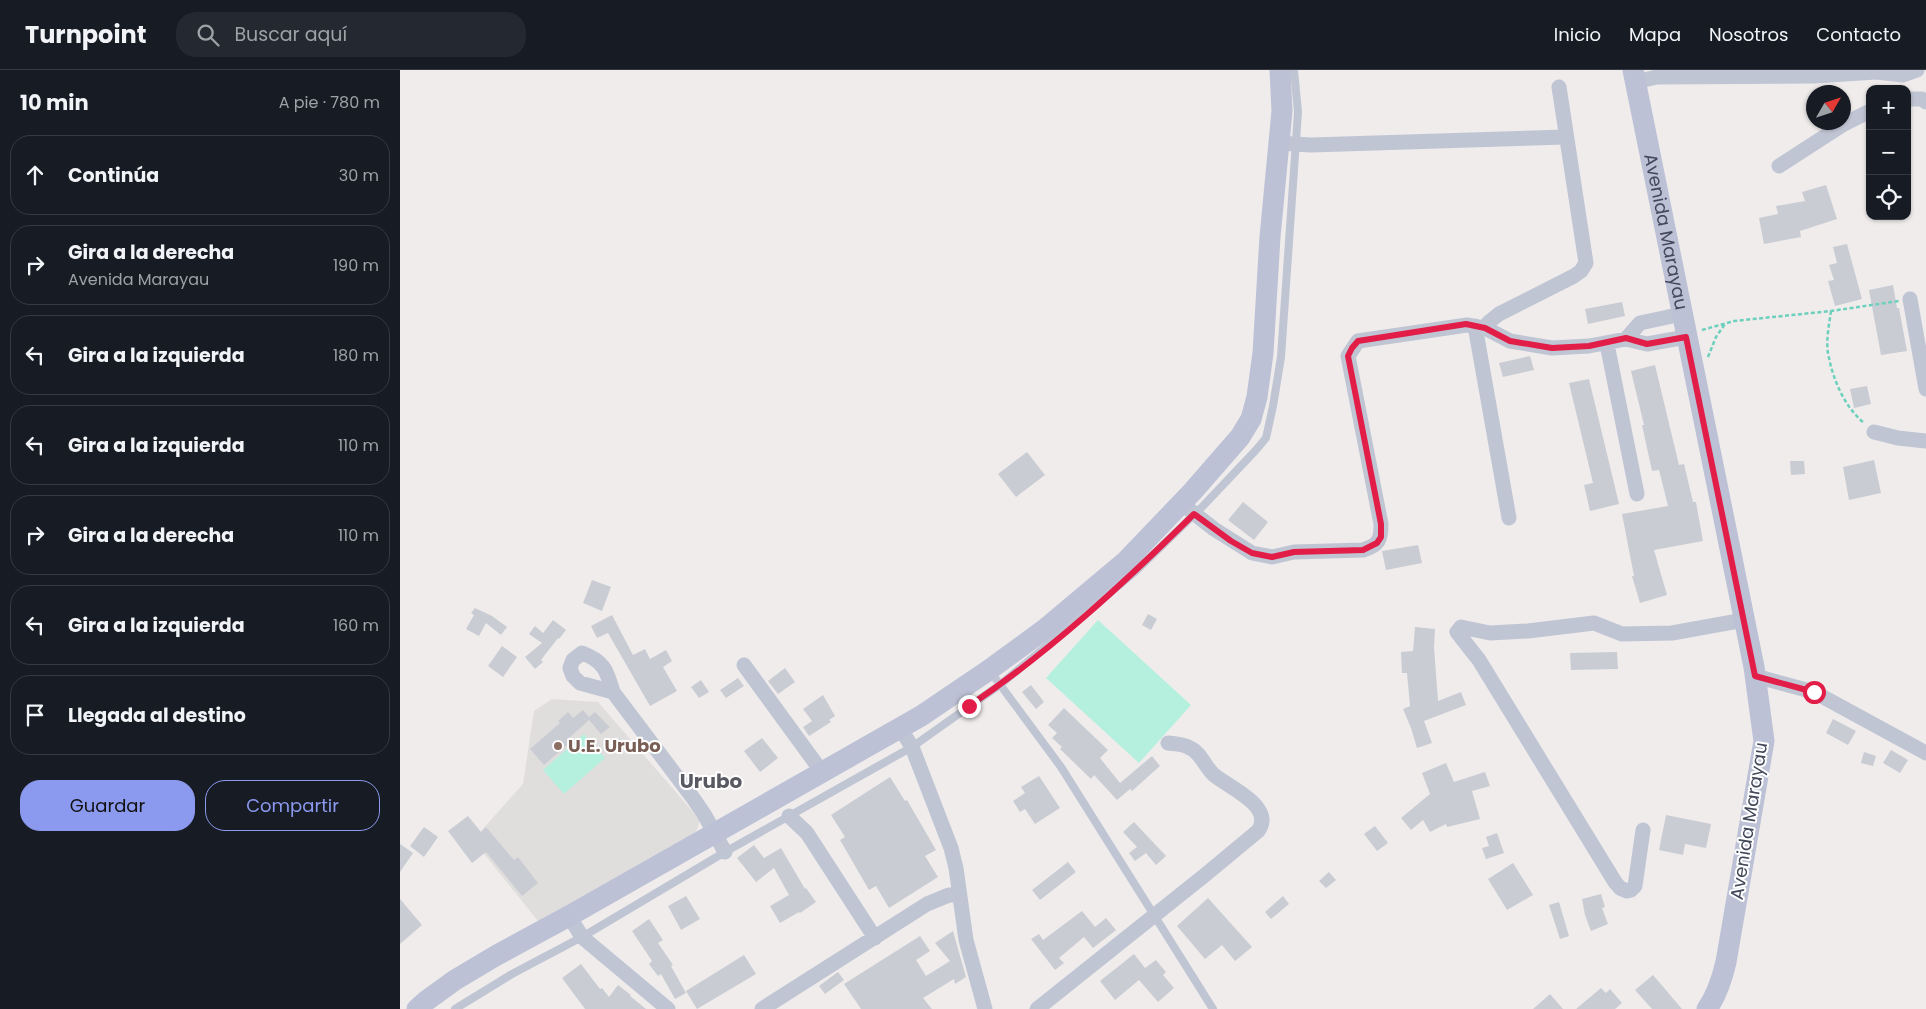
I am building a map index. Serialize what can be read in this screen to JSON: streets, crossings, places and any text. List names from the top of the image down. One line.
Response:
{"streets":{"street":["Avenida Marayau"]},"districts":["Urubo"],"places":["U.E. Urubo"],"north":"top right","page":{"header":"Turnpoint","search":"Buscar aquí","nav":["Inicio","Mapa","Nosotros","Contacto"],"heading":["10 min","A pie · 780 m"],"map_buttons":["+","−"],"list":[["Continúa","30 m"],["Gira a la derecha","Avenida Marayau","190 m"],["Gira a la izquierda","180 m"],["Gira a la izquierda","110 m"],["Gira a la derecha","110 m"],["Gira a la izquierda","160 m"],"Llegada al destino"],"buttons":["Guardar","Compartir"]}}
